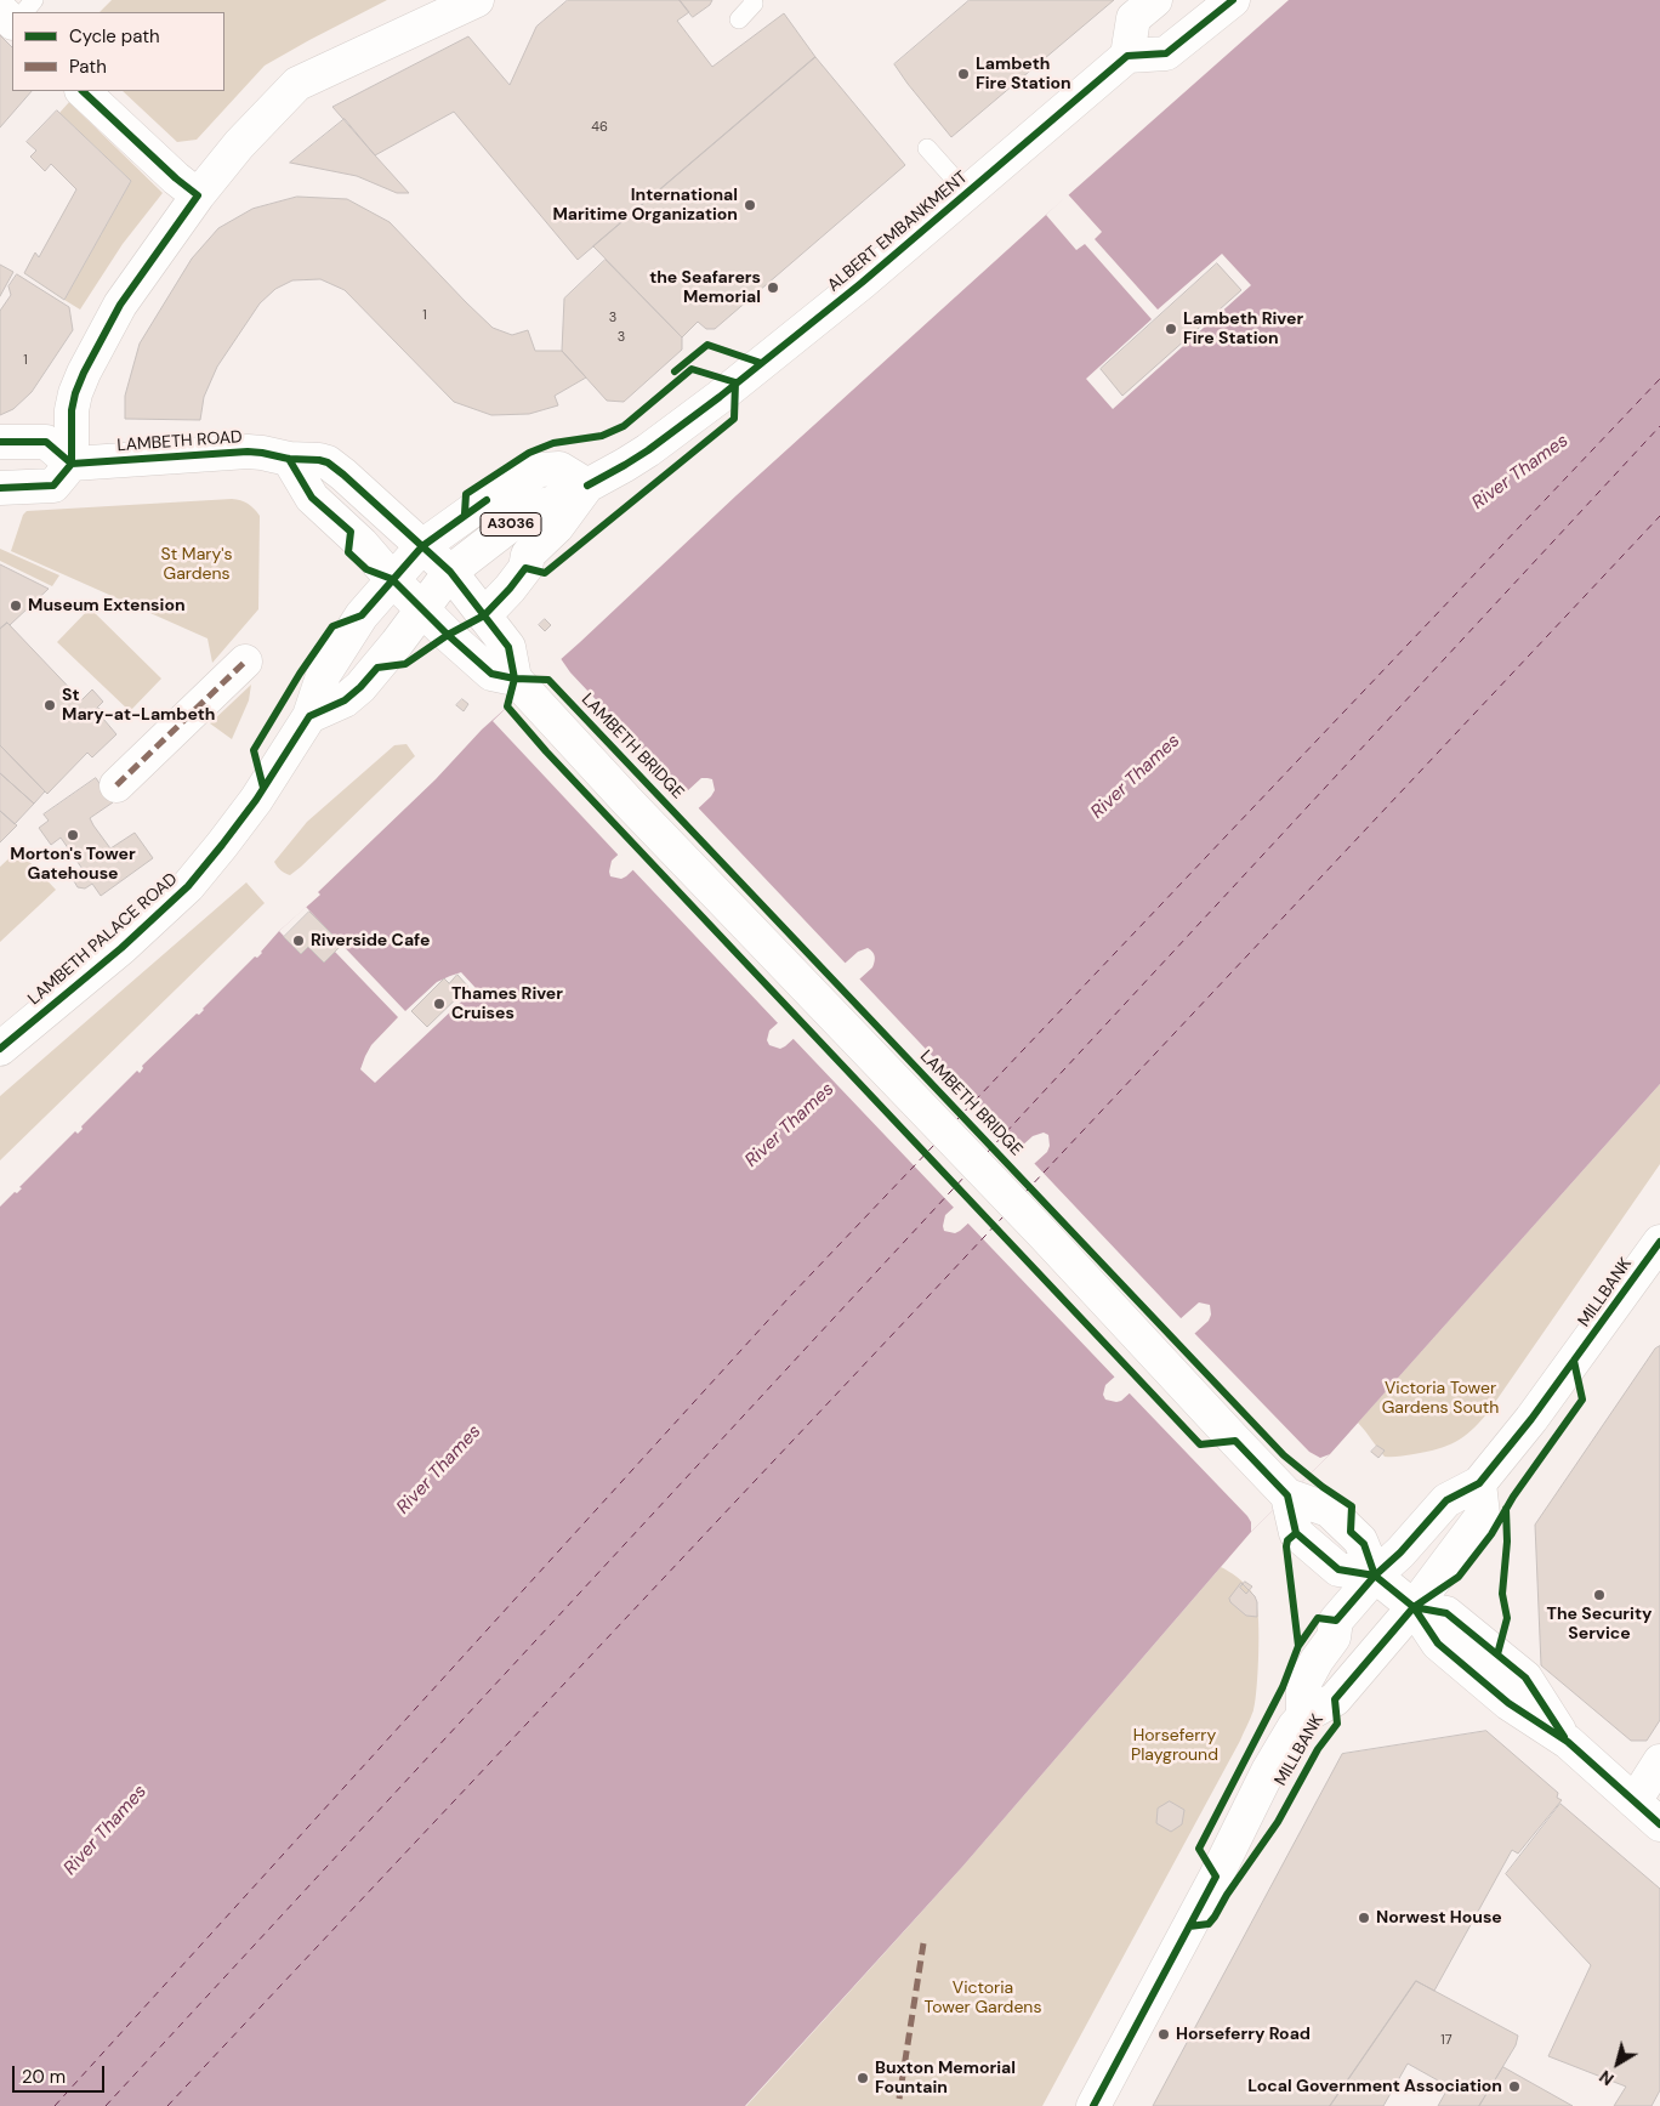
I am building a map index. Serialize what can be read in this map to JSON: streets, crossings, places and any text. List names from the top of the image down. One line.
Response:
{"streets":{"main road":["ALBERT EMBANKMENT","LAMBETH ROAD","A3036","LAMBETH PALACE ROAD","MILLBANK"],"cycle path":["LAMBETH BRIDGE"]},"crossings":[["ALBERT EMBANKMENT","LAMBETH ROAD"],["ALBERT EMBANKMENT","A3036"],["LAMBETH ROAD","A3036"],["LAMBETH ROAD","LAMBETH PALACE ROAD"],["A3036","LAMBETH PALACE ROAD"]],"water":["River Thames"],"parks":["St Mary's Gardens","Victoria Tower Gardens South","Horseferry Playground","Victoria Tower Gardens"],"places":["Lambeth Fire Station","International Maritime Organization","the Seafarers Memorial","Lambeth River Fire Station","Museum Extension","St Mary-at-Lambeth","Morton's Tower Gatehouse","Riverside Cafe","Thames River Cruises","The Security Service","Norwest House","Horseferry Road","Buxton Memorial Fountain","Local Government Association"],"house_numbers":["46","1","3","3","1","17"],"legend":["Cycle path","Path"],"scale_bar":"20 m","north":"bottom left"}
